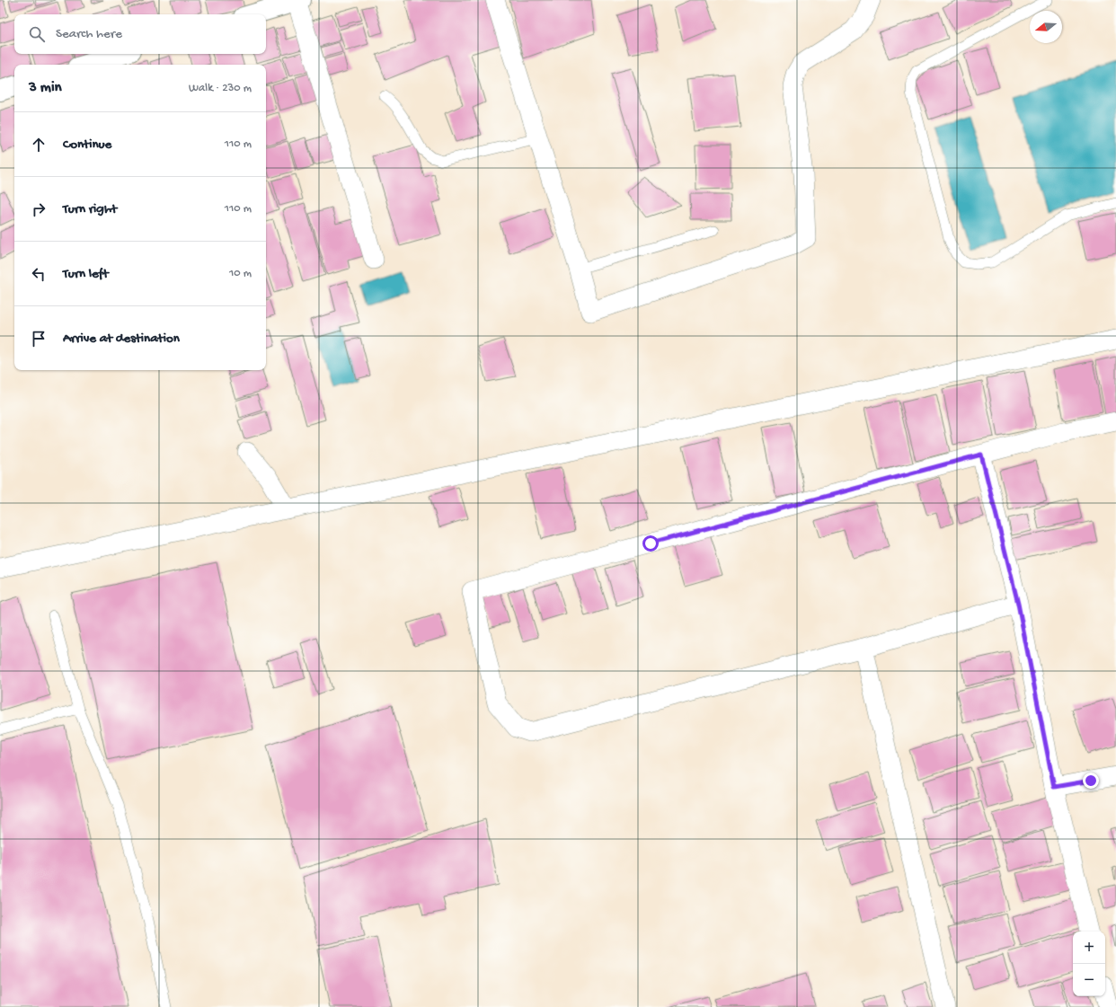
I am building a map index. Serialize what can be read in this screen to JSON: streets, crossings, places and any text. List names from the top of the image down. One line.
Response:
{"north":"left","page":{"search":"Search here","heading":["3 min","Walk · 230 m"],"list":[["Continue","110 m"],["Turn right","110 m"],["Turn left","10 m"],"Arrive at destination"],"map_buttons":["+","−"]}}
